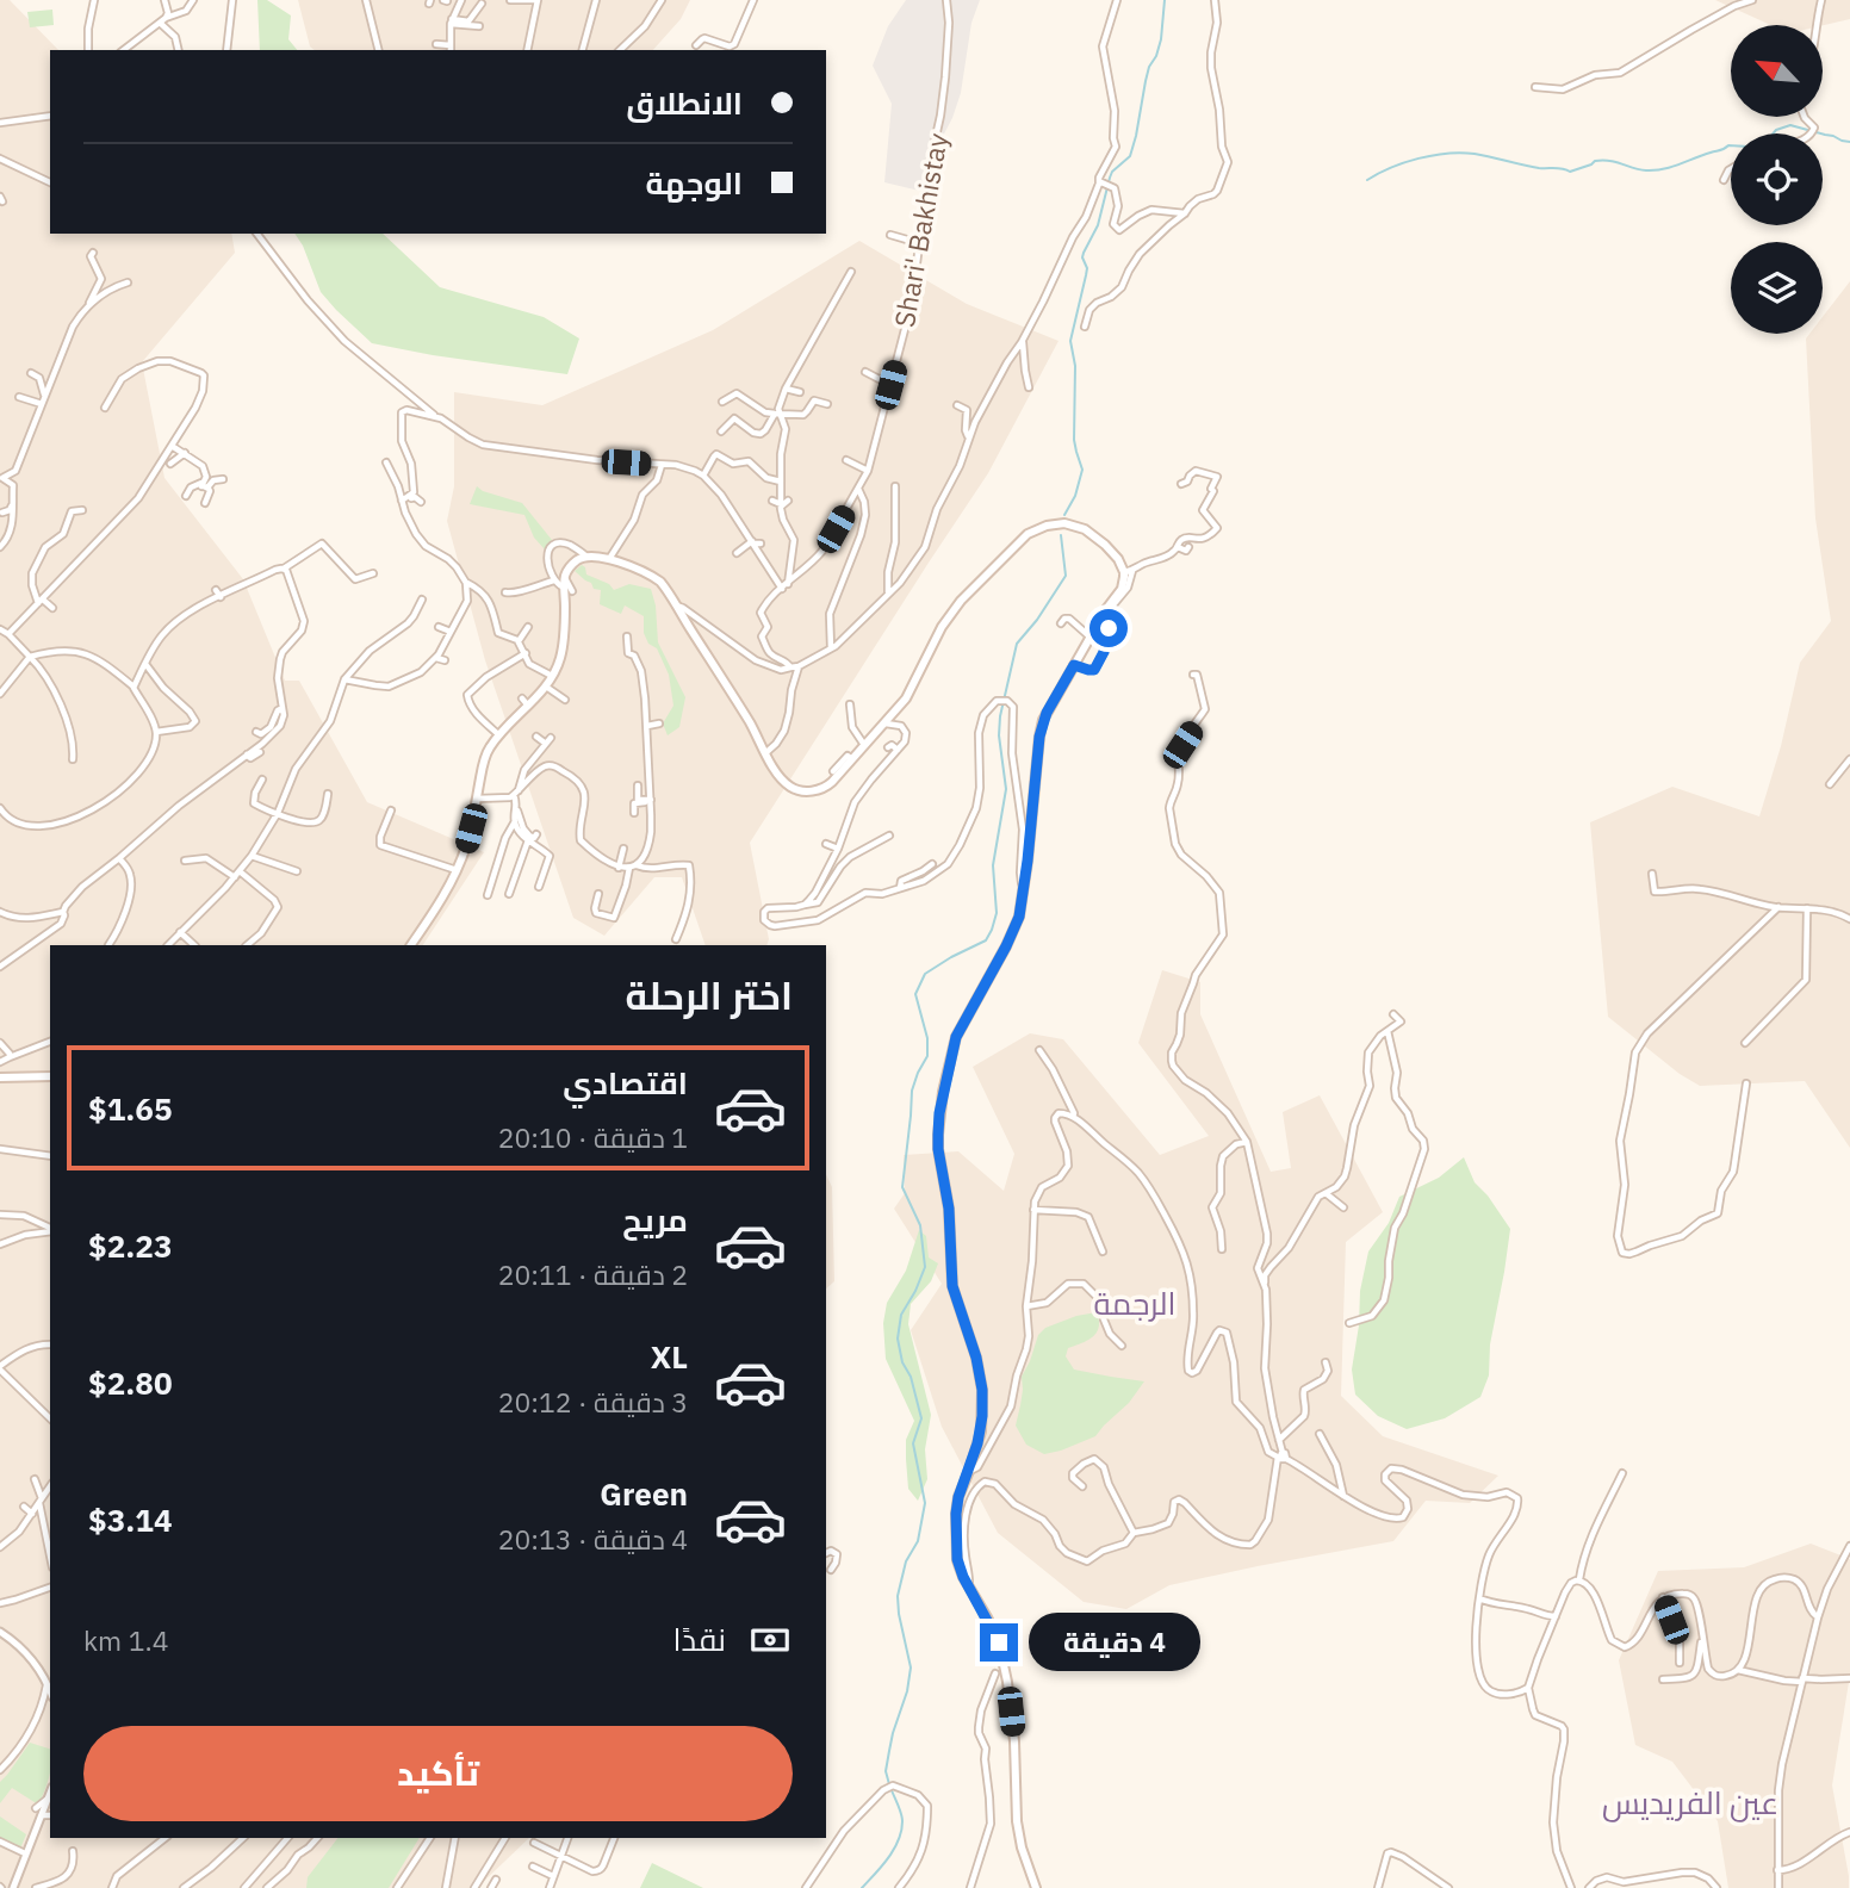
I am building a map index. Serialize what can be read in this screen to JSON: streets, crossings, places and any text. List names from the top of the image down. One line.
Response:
{"streets":{"street":["Shari' Bakhistay"]},"districts":["الرجمة","عين الفريديس"],"north":"top left","page":{"banner":["الانطلاق","الوجهة"],"heading":"اختر الرحلة","list":[{"name":"اقتصادي","note":"1 دقيقة · 20:10","value":"$1.65"},{"name":"مريح","note":"2 دقيقة · 20:11","value":"$2.23"},{"name":"XL","note":"3 دقيقة · 20:12","value":"$2.80"},{"name":"Green","note":"4 دقيقة · 20:13","value":"$3.14"}],"pay":["نقدًا","1.4 km"],"bubble":"4 دقيقة","buttons":"تأكيد"}}
